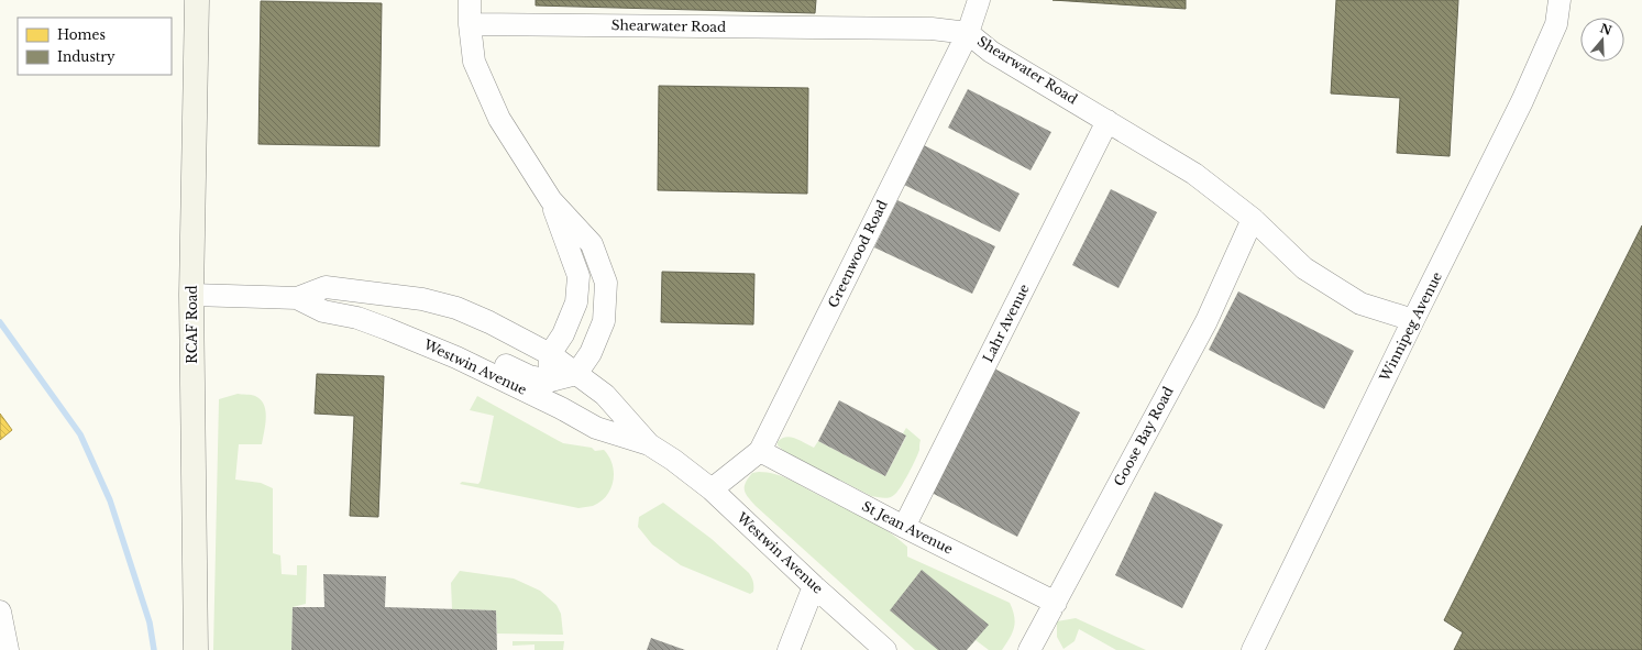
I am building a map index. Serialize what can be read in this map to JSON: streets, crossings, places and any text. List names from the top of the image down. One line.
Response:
{"streets":{"main road":["RCAF Road"],"street":["Shearwater Road","Greenwood Road","Lahr Avenue","Winnipeg Avenue","Westwin Avenue","Goose Bay Road","St Jean Avenue"]},"crossings":[["Shearwater Road","Greenwood Road"],["Shearwater Road","Lahr Avenue"],["Shearwater Road","Winnipeg Avenue"],["Shearwater Road","Goose Bay Road"],["Greenwood Road","Westwin Avenue"],["Greenwood Road","St Jean Avenue"],["Lahr Avenue","St Jean Avenue"],["RCAF Road","Westwin Avenue"],["Goose Bay Road","St Jean Avenue"]],"legend":["Homes","Industry"],"north":"top"}
